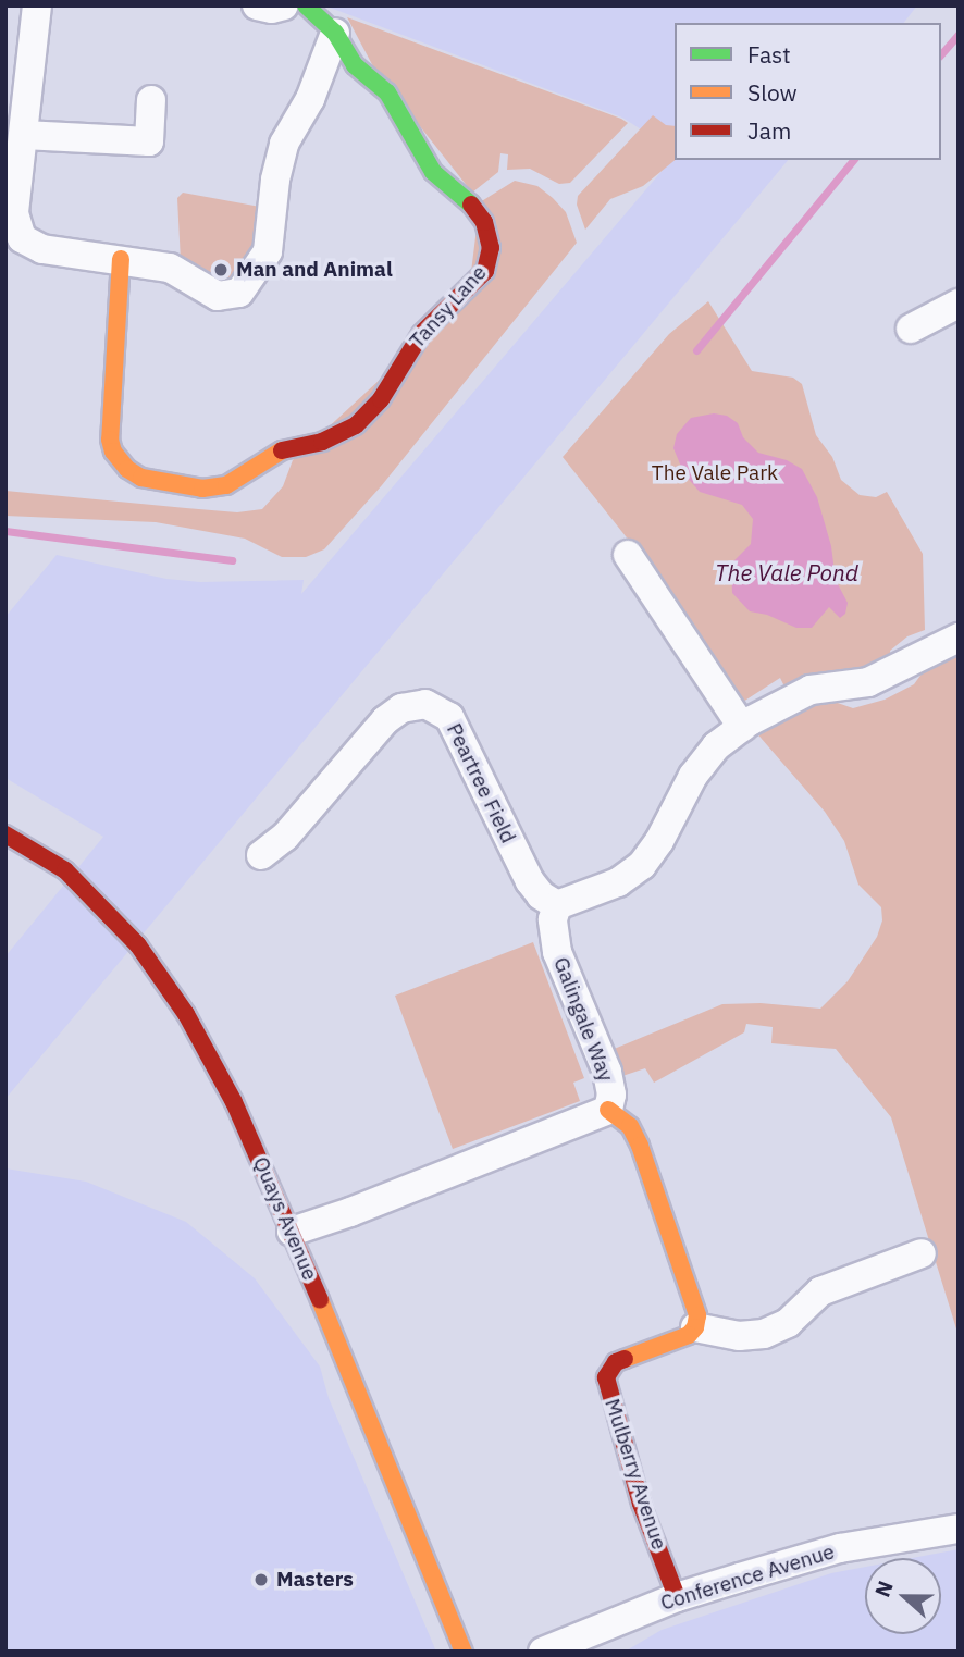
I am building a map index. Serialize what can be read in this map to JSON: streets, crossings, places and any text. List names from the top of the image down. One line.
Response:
{"streets":{"street":["Tansy Lane","Peartree Field","Galingale Way","Quays Avenue","Mulberry Avenue","Conference Avenue"]},"crossings":[["Peartree Field","Galingale Way"],["Galingale Way","Quays Avenue"],["Mulberry Avenue","Conference Avenue"]],"water":["The Vale Pond"],"parks":["The Vale Park"],"places":["Man and Animal","Masters"],"legend":["Fast","Slow","Jam"],"north":"left"}
